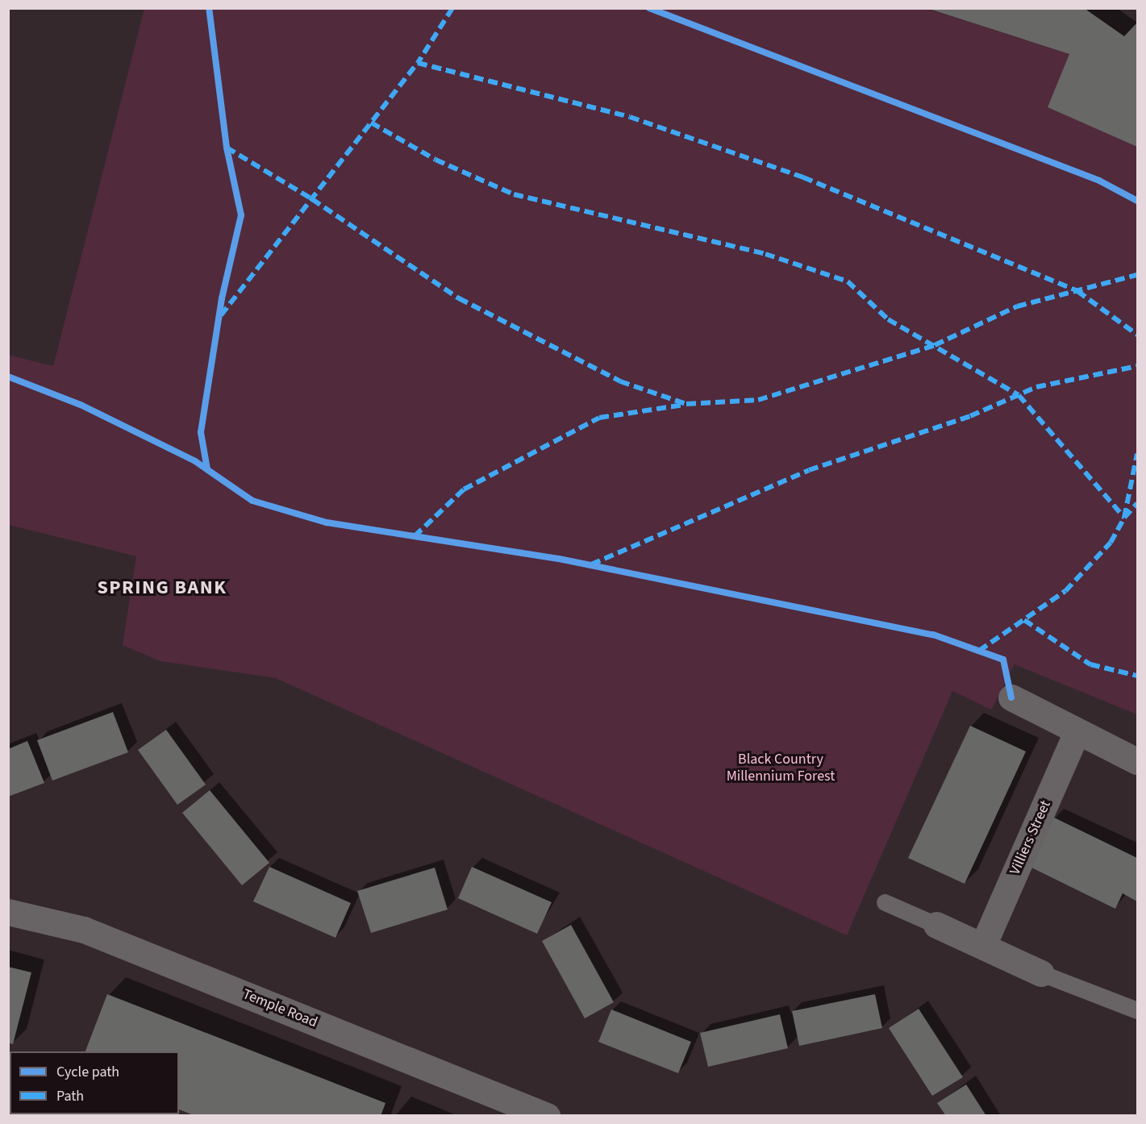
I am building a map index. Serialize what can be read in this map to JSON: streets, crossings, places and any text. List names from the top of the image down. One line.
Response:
{"streets":{"street":["Villiers Street","Temple Road"]},"districts":["SPRING BANK"],"parks":["Black Country Millennium Forest"],"legend":["Cycle path","Path"]}
